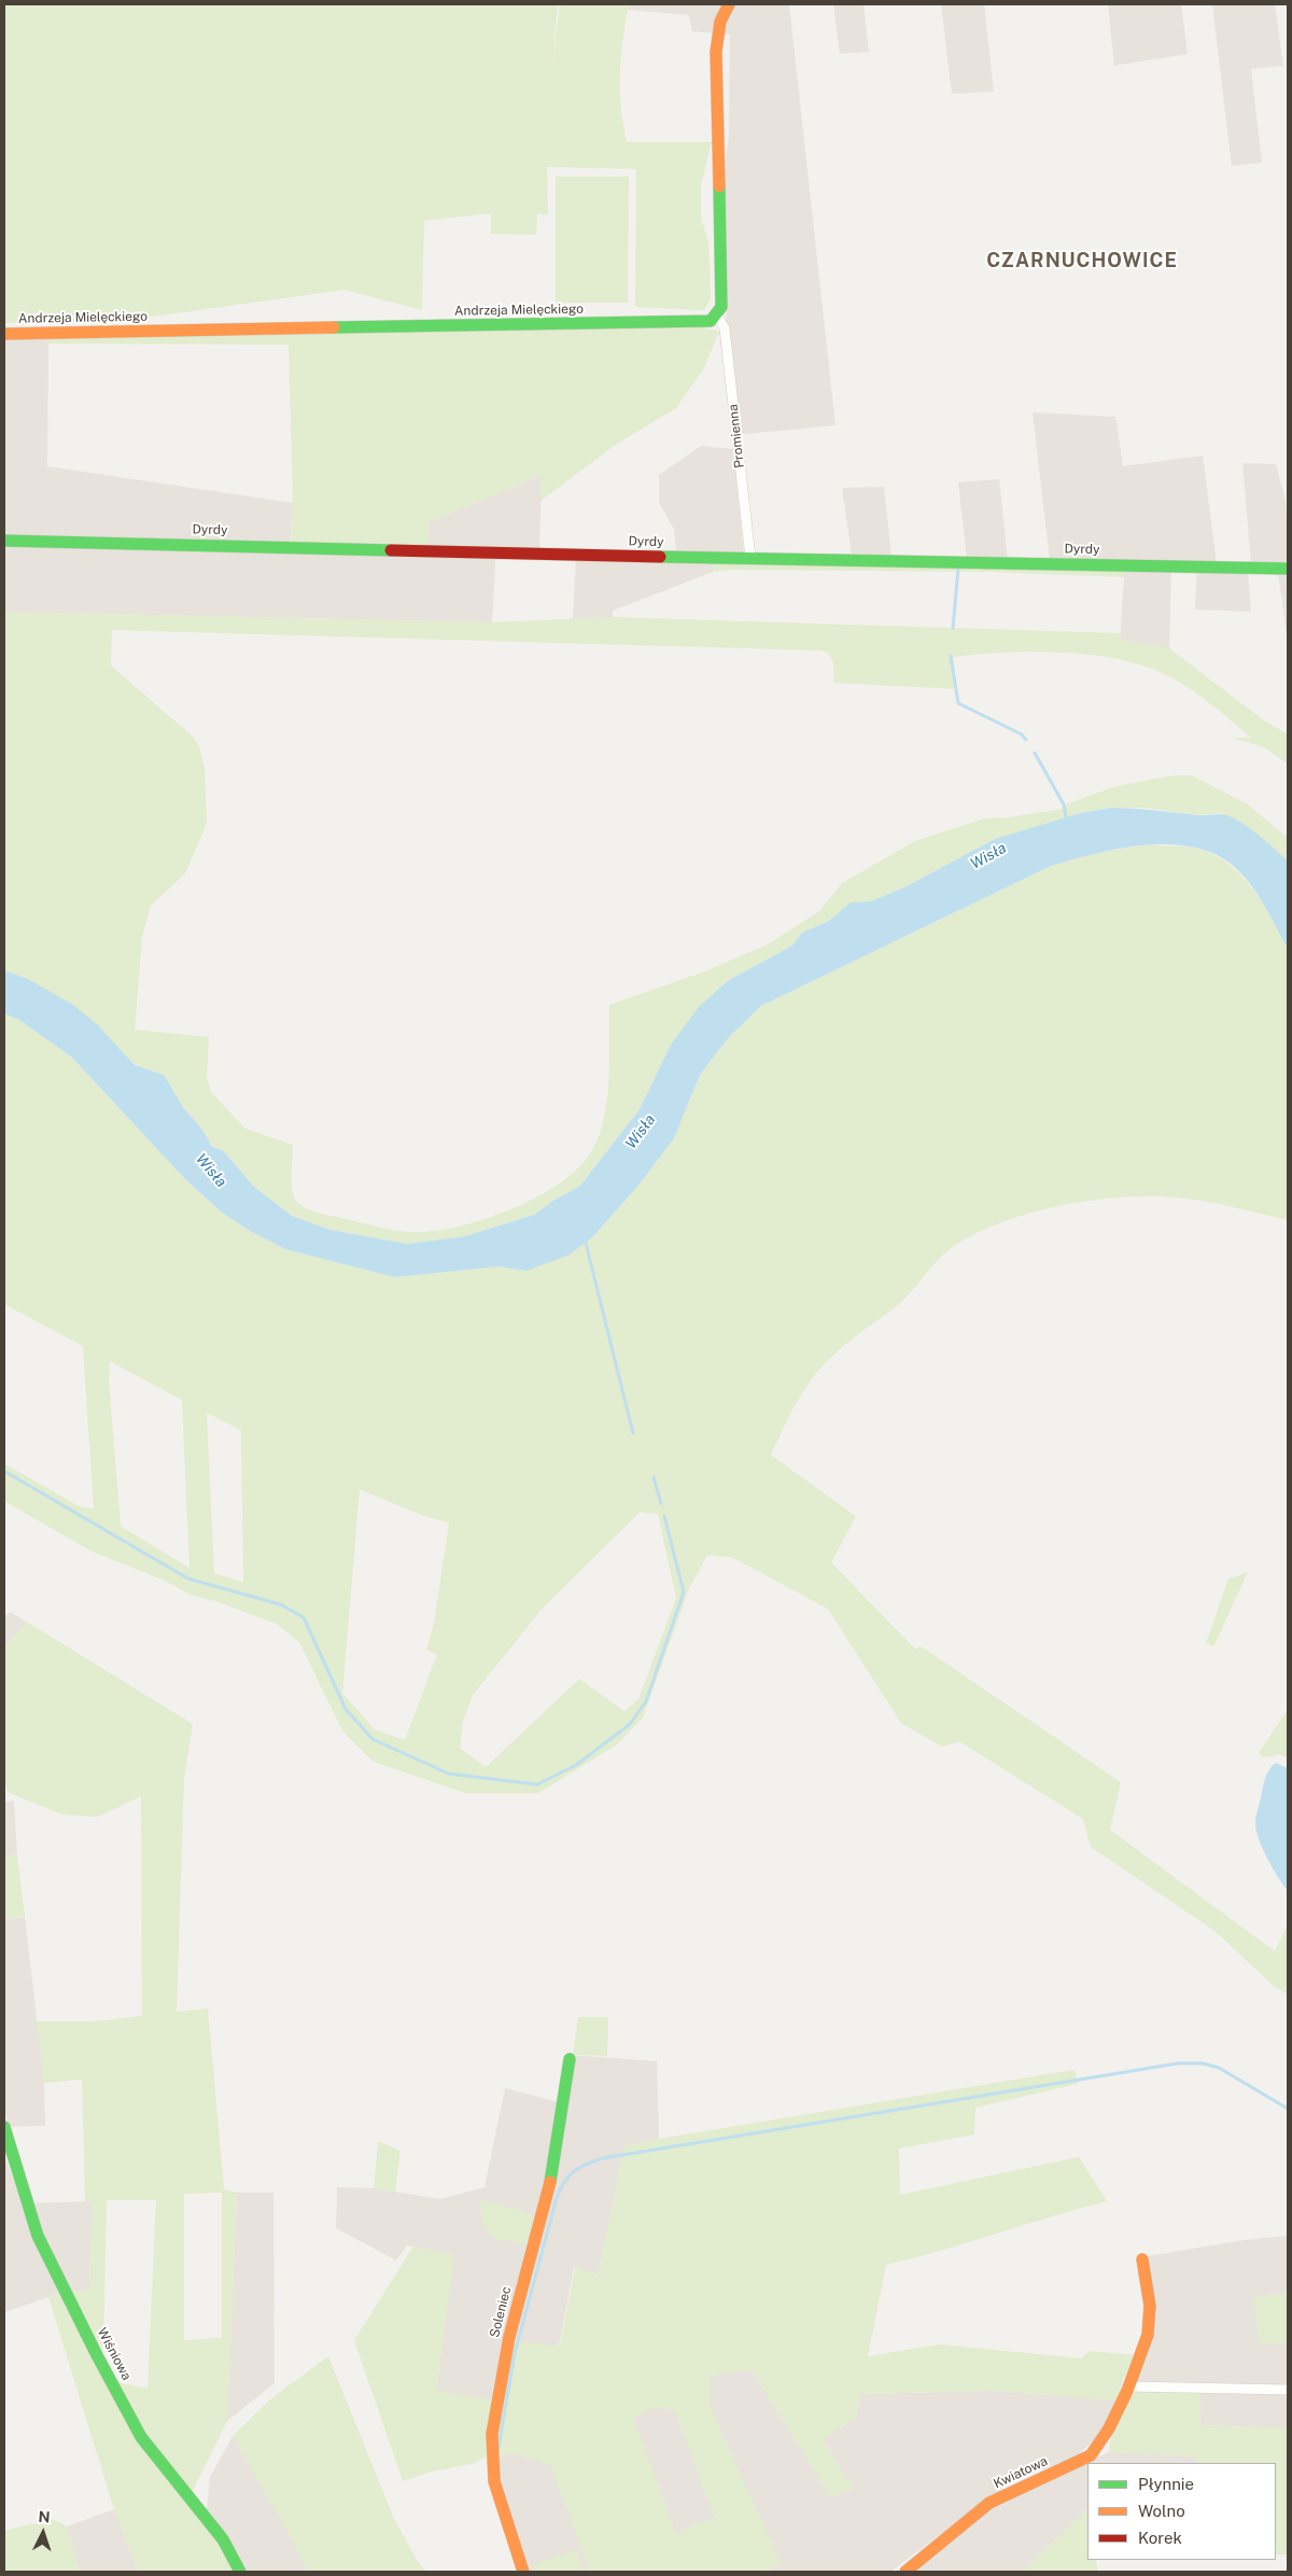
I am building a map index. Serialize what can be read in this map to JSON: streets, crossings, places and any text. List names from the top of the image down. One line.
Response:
{"streets":{"street":["Andrzeja Mielęckiego","Promienna","Dyrdy","Soleniec","Wiśniowa","Kwiatowa"]},"crossings":[["Andrzeja Mielęckiego","Promienna"],["Promienna","Dyrdy"]],"districts":["CZARNUCHOWICE"],"water":["Wisła"],"legend":["Płynnie","Wolno","Korek"],"north":"top"}
